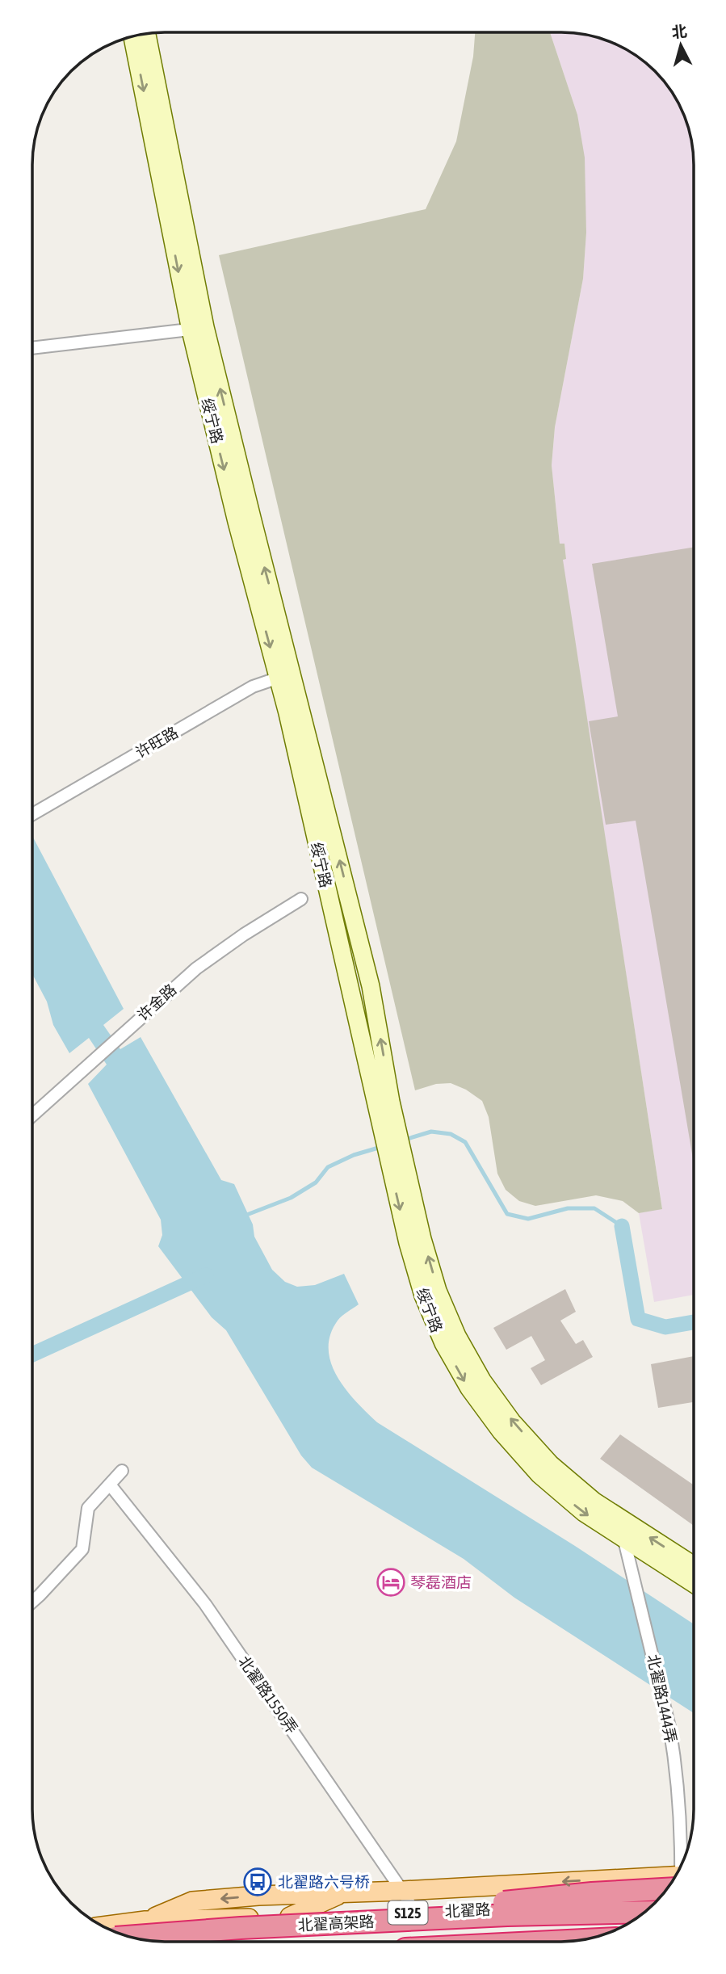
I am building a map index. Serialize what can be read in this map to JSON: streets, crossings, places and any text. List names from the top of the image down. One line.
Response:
{"streets":{"highway":["北翟高架路"],"main road":["绥宁路","北翟路","S125"],"street":["许旺路","许金路","北翟路1550弄","北翟路1444弄"]},"crossings":[["绥宁路","许旺路"],["绥宁路","北翟路1444弄"],["北翟路1550弄","北翟路"]],"places":{"hotel":["琴磊酒店"],"bus stop":["北翟路六号桥"]},"north":"top"}
